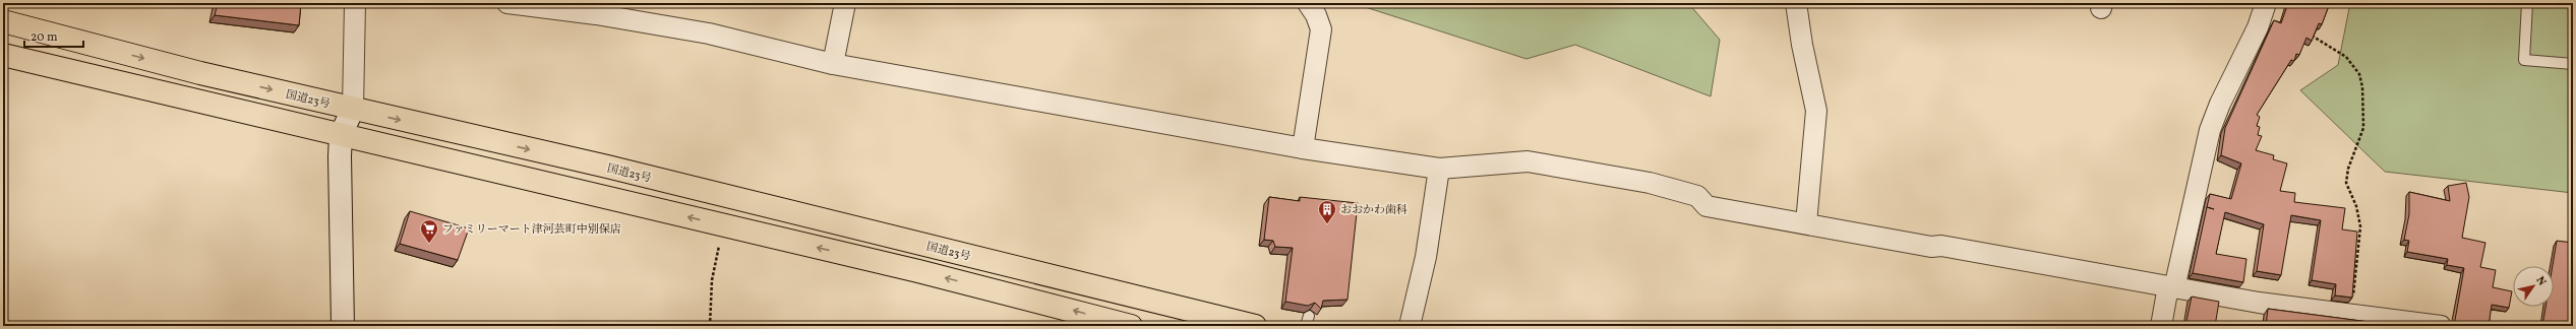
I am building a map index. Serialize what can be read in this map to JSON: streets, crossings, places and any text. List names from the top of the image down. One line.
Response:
{"streets":{"highway":["国道23号"]},"places":{"building":["おおかわ歯科"],"supermarket":["ファミリーマート津河芸町中別保店"]},"scale_bar":"20 m","north":"top right"}
